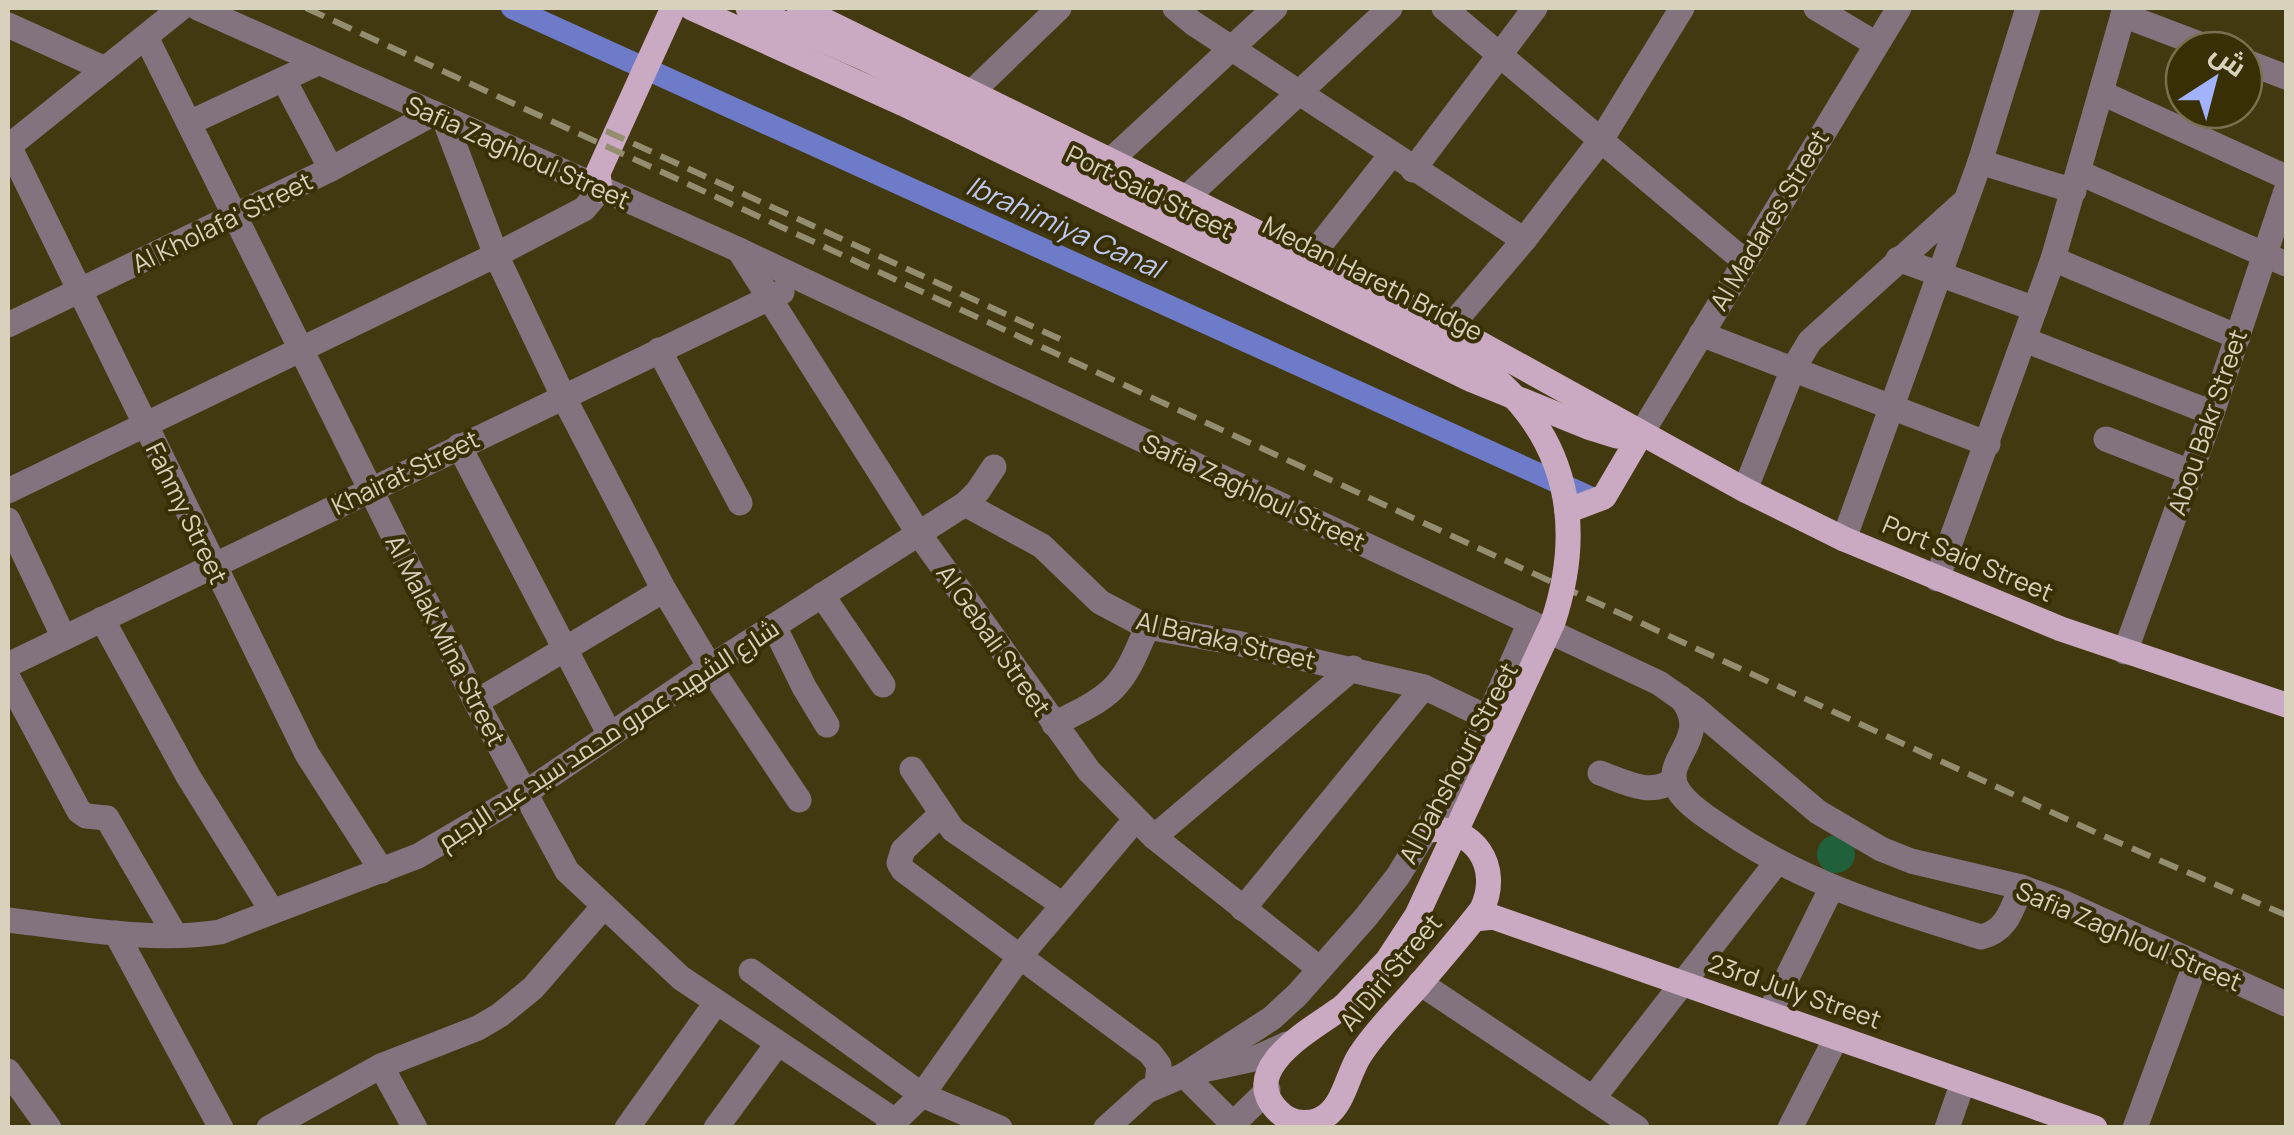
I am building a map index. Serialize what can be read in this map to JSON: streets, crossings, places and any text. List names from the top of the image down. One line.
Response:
{"streets":{"main road":["Port Said Street","Medan Hareth Bridge","Al Diri Street","23rd July Street"],"street":["Safia Zaghloul Street","Al Madares Street","Al Kholafa' Street","Abou Bakr Street","Khairat Street","Fahmy Street","Al Malak Mina Street","Al Gebali Street","Al Baraka Street","شارع الشهيد عمرو محمد سيد عبد الرحيم","Al Dahshouri Street"]},"crossings":[["Safia Zaghloul Street","Al Kholafa' Street"],["Safia Zaghloul Street","Khairat Street"],["Safia Zaghloul Street","Al Gebali Street"],["Safia Zaghloul Street","Al Dahshouri Street"],["Port Said Street","Al Madares Street"],["Port Said Street","Abou Bakr Street"],["Al Kholafa' Street","Fahmy Street"],["Al Kholafa' Street","Al Malak Mina Street"],["Medan Hareth Bridge","Al Dahshouri Street"],["Khairat Street","Fahmy Street"],["Khairat Street","Al Malak Mina Street"],["Khairat Street","Al Gebali Street"],["Fahmy Street","شارع الشهيد عمرو محمد سيد عبد الرحيم"],["Al Malak Mina Street","شارع الشهيد عمرو محمد سيد عبد الرحيم"],["Al Gebali Street","شارع الشهيد عمرو محمد سيد عبد الرحيم"],["Al Gebali Street","Al Dahshouri Street"],["Al Baraka Street","شارع الشهيد عمرو محمد سيد عبد الرحيم"],["Al Baraka Street","Al Dahshouri Street"],["Al Diri Street","23rd July Street"]],"water":["Ibrahimiya Canal"],"north":"top right"}
